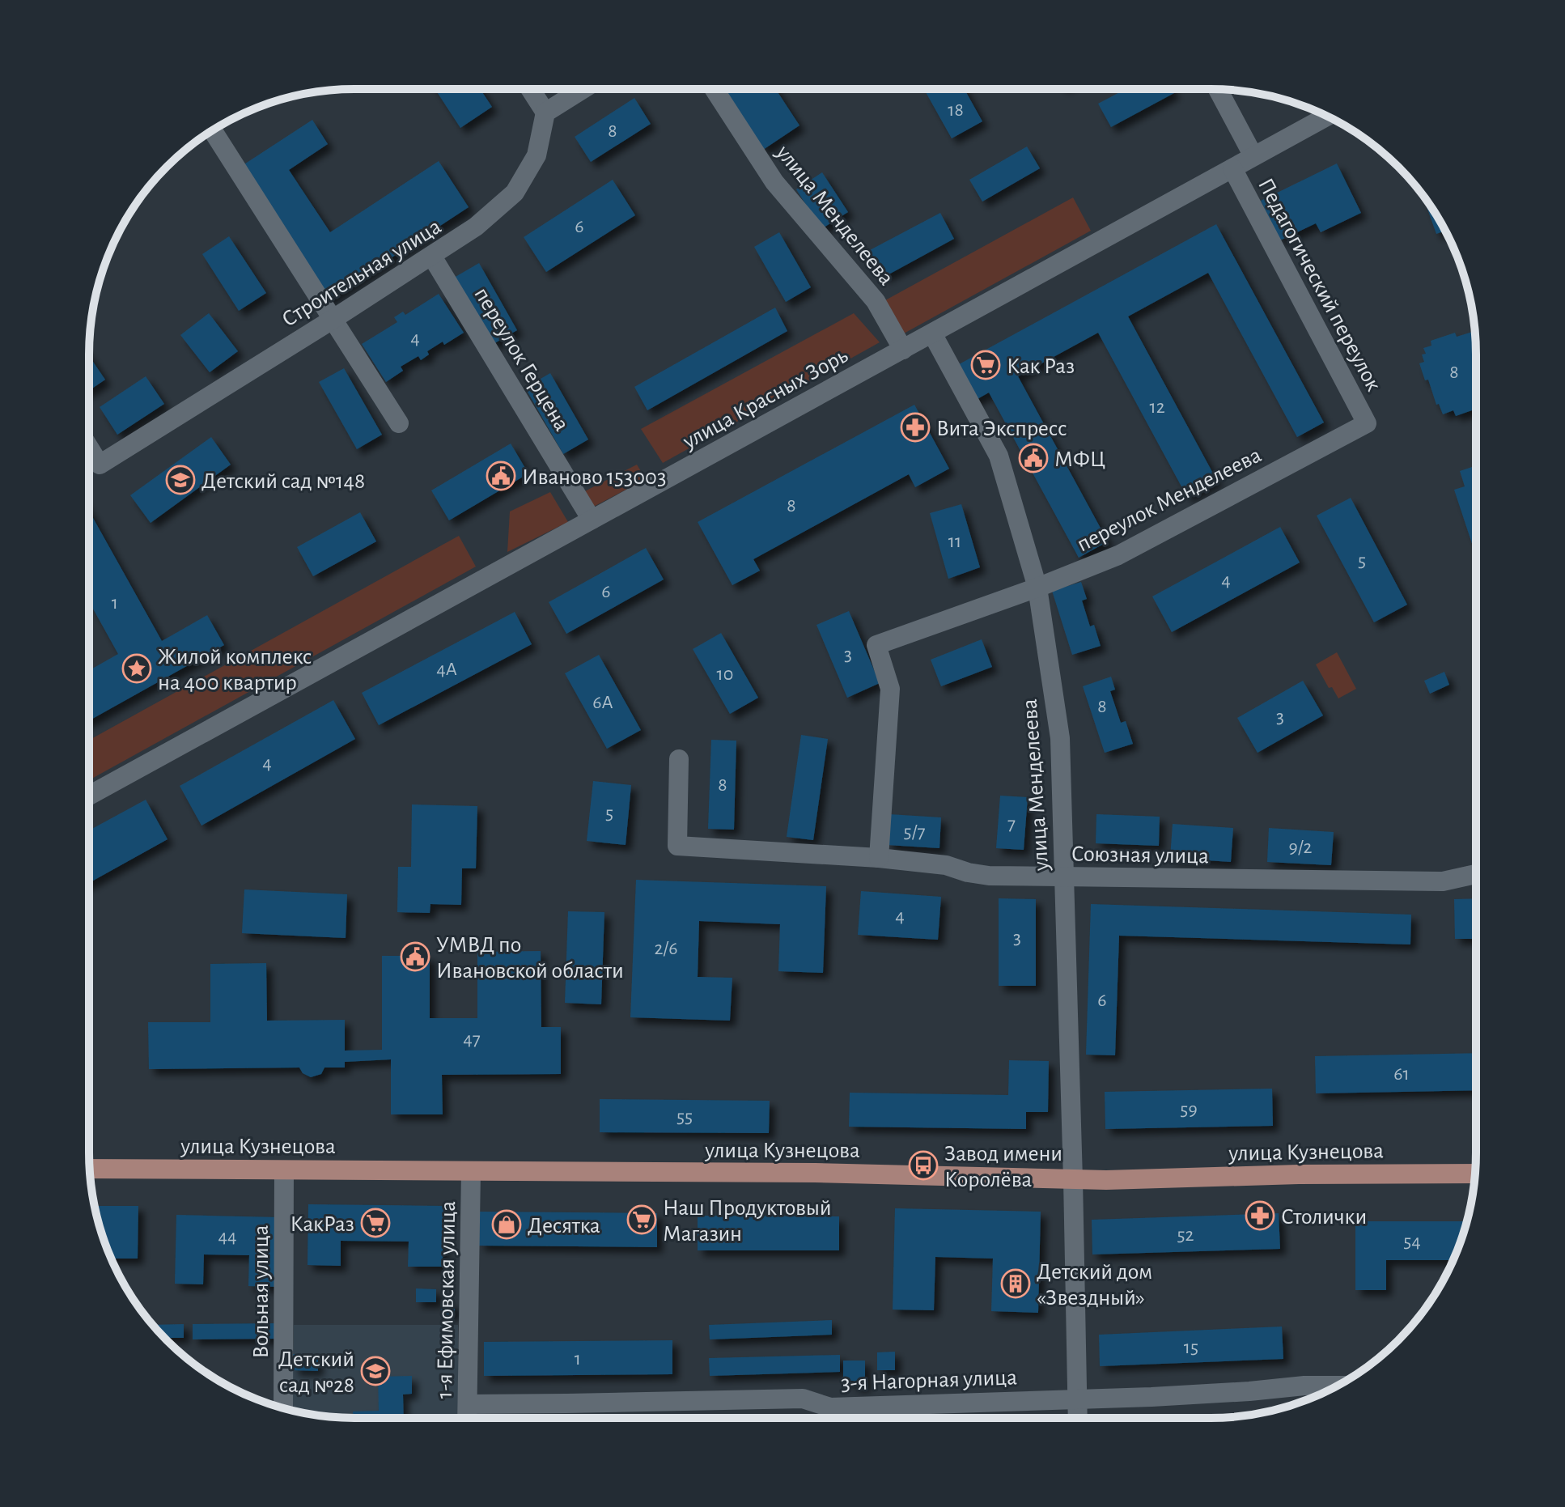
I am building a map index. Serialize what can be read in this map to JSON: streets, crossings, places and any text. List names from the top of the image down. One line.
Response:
{"streets":{"main road":["улица Кузнецова"],"street":["улица Менделеева","Строительная улица","Педагогический переулок","переулок Герцена","улица Красных Зорь","переулок Менделеева","Союзная улица","Вольная улица","1-я Ефимовская улица","3-я Нагорная улица"]},"crossings":[["улица Менделеева","улица Красных Зорь"],["улица Менделеева","переулок Менделеева"],["улица Менделеева","Союзная улица"],["улица Менделеева","улица Кузнецова"],["улица Менделеева","3-я Нагорная улица"],["Строительная улица","переулок Герцена"],["Педагогический переулок","улица Красных Зорь"],["Педагогический переулок","переулок Менделеева"],["переулок Герцена","улица Красных Зорь"],["переулок Менделеева","Союзная улица"],["улица Кузнецова","Вольная улица"],["улица Кузнецова","1-я Ефимовская улица"],["1-я Ефимовская улица","3-я Нагорная улица"]],"places":{"supermarket":["Как Раз","Наш Продуктовый Магазин","КакРаз"],"pharmacy":["Вита Экспресс","Столички"],"public building":["МФЦ","Иваново 153003","УМВД по Ивановской области"],"school or university":["Детский сад №148","Детский сад №28"],"place":["Жилой комплекс на 400 квартир"],"bus stop":["Завод имени Королёва"],"shop":["Десятка"],"building":["Детский дом «Звездный»"]},"house_numbers":["18","8","6","4","8","12","8","11","5","4","6","1","3","4А","10","6А","8","3","4","8","5","7","5/7","9/2","4","3","2/6","6","47","61","59","55","52","44","54","15","1"]}
